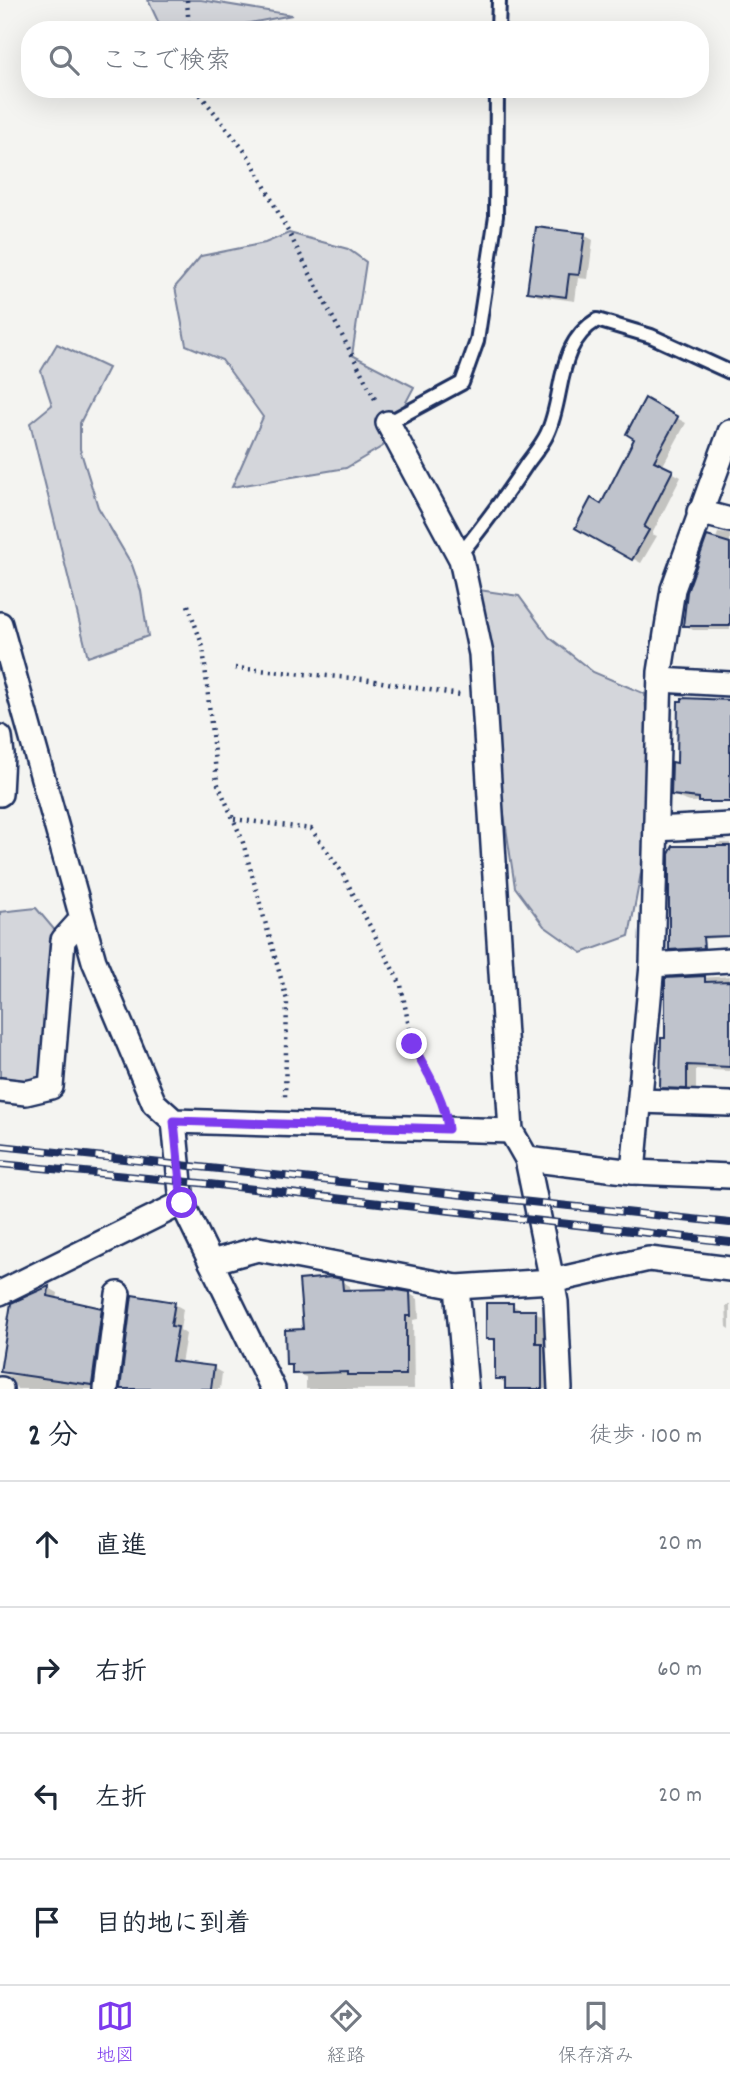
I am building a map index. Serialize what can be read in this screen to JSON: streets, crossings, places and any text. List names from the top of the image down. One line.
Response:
{"page":{"search":"ここで検索","heading":["2 分","徒歩 · 100 m"],"list":[["直進","20 m"],["右折","60 m"],["左折","20 m"],"目的地に到着"],"nav":["地図","経路","保存済み"]}}
